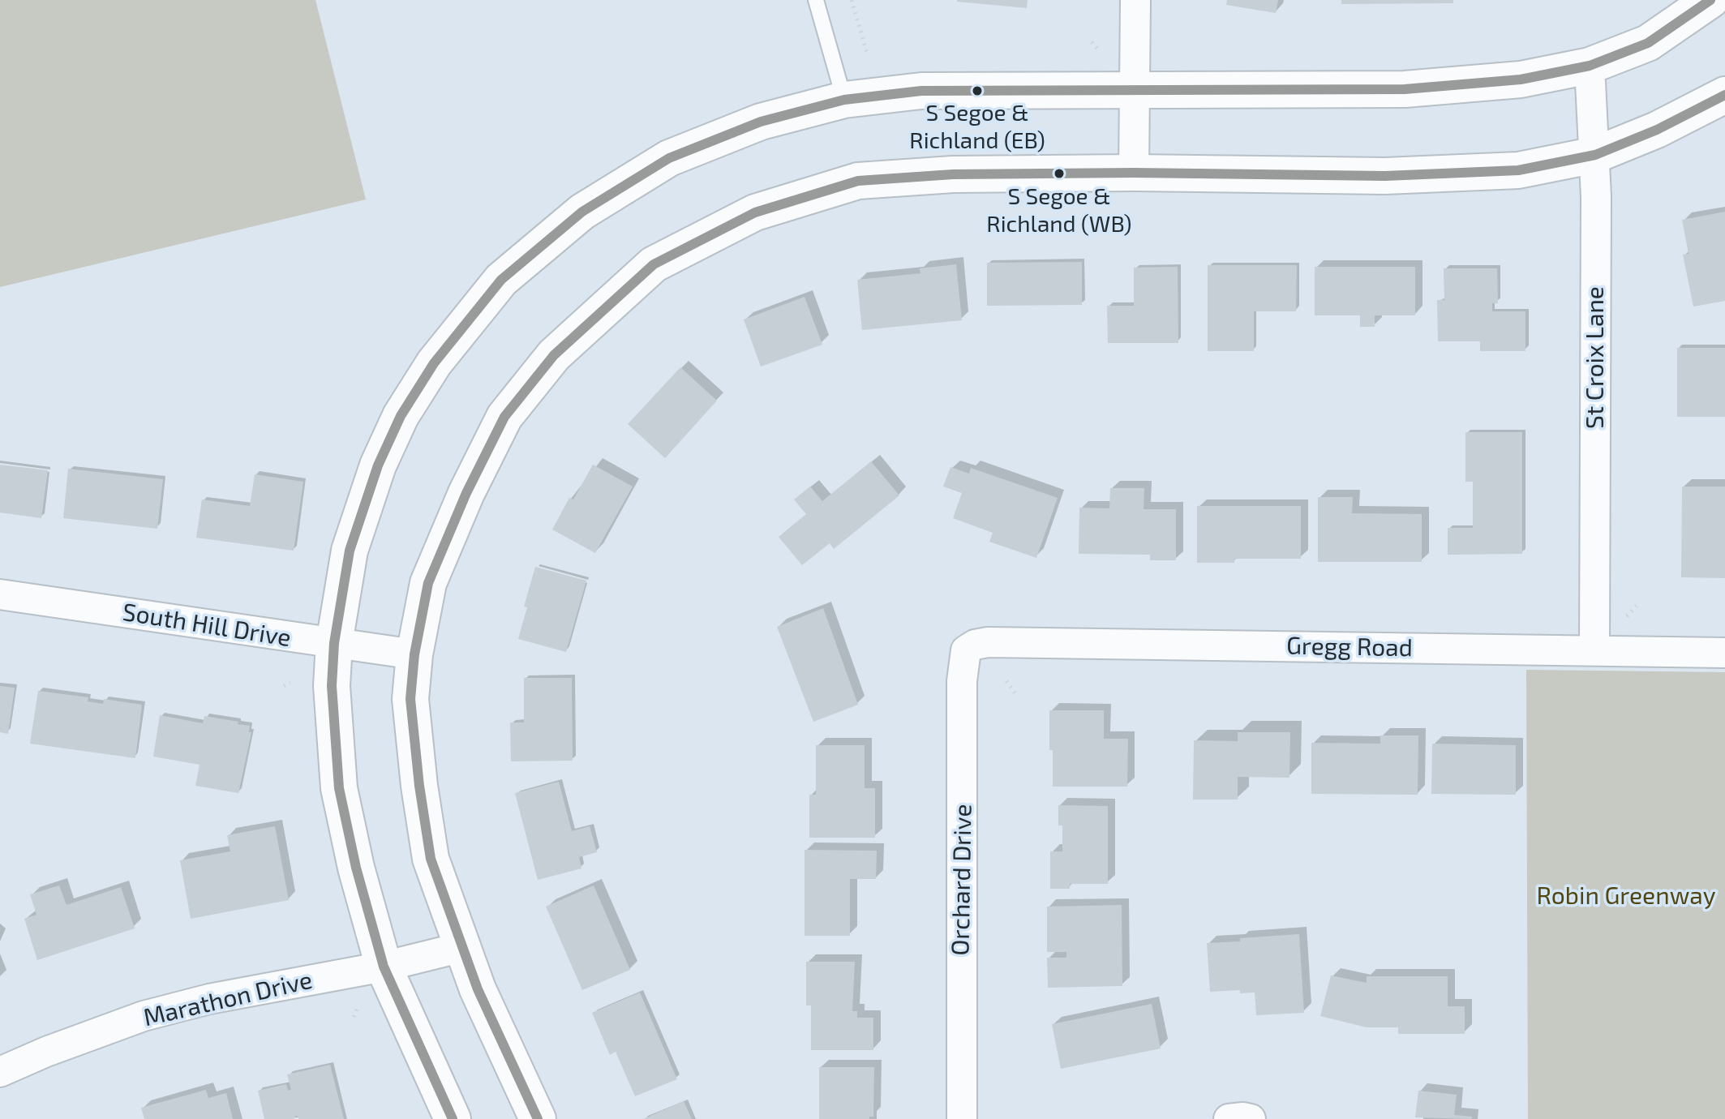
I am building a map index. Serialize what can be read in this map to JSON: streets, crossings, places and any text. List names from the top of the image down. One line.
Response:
{"streets":{"street":["St Croix Lane","South Hill Drive","Gregg Road","Orchard Drive","Marathon Drive"]},"crossings":[["St Croix Lane","Gregg Road"],["Gregg Road","Orchard Drive"]],"parks":["Robin Greenway"],"places":["S Segoe & Richland (EB)","S Segoe & Richland (WB)"]}
